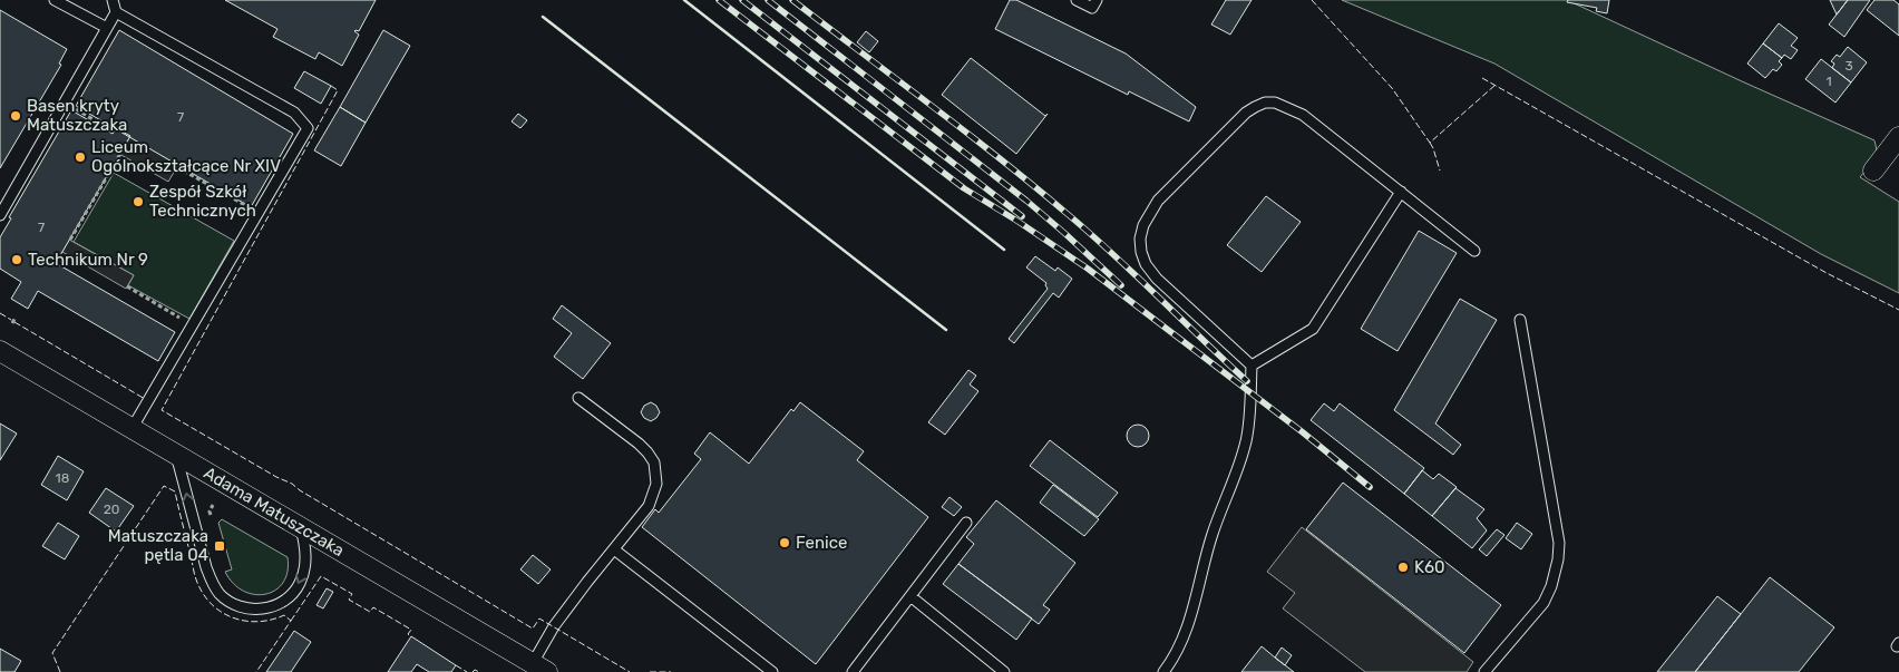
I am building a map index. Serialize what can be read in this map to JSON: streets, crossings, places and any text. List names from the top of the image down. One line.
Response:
{"streets":{"street":["Adama Matuszczaka"]},"places":{"other":["Basen kryty Matuszczaka","Liceum Ogólnokształcące Nr XIV","Zespół Szkół Technicznych","Technikum Nr 9","Fenice","K60"],"transit":["Matuszczaka pętla 04"]},"house_numbers":["3","1","7","7","18","20"]}
